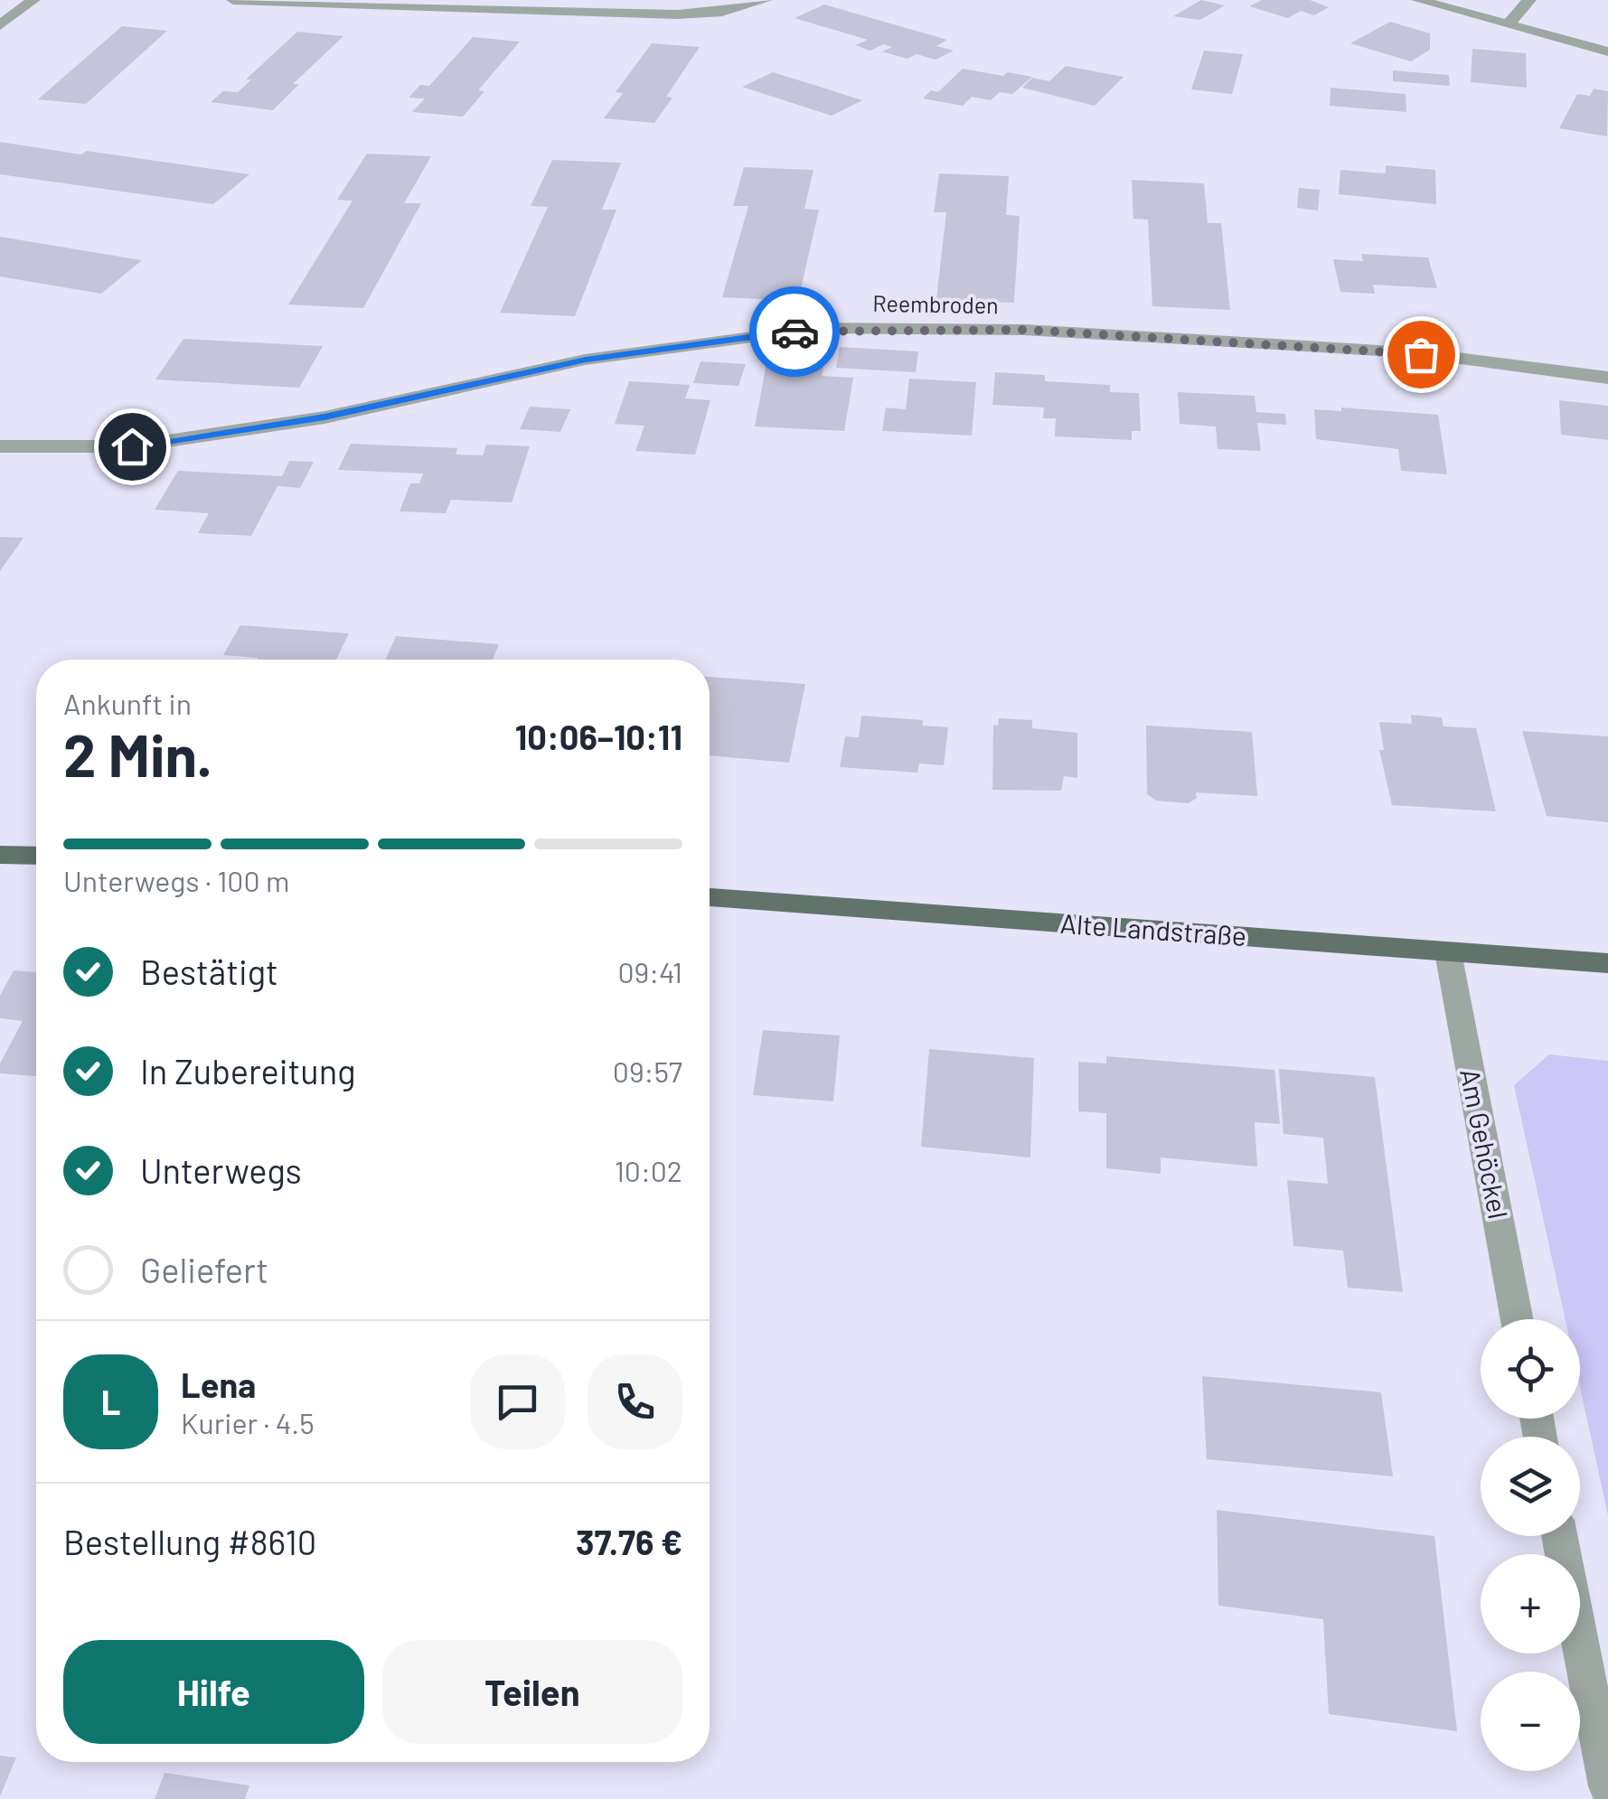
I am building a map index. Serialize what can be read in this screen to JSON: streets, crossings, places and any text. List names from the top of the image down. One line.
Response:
{"streets":{"main road":["Alte Landstraße"],"street":["Reembroden","Am Gehöckel"]},"crossings":[["Alte Landstraße","Am Gehöckel"]],"page":{"heading":["2 Min.","Ankunft in","10:06–10:11"],"panel":["Lena","Kurier · 4.5","Bestellung #8610","37.76 €"],"bar":"Unterwegs · 100 m","list":[["Bestätigt","09:41"],["In Zubereitung","09:57"],["Unterwegs","10:02"],"Geliefert"],"map_buttons":["+","−"],"round":"L","buttons":["Hilfe","Teilen"]}}
